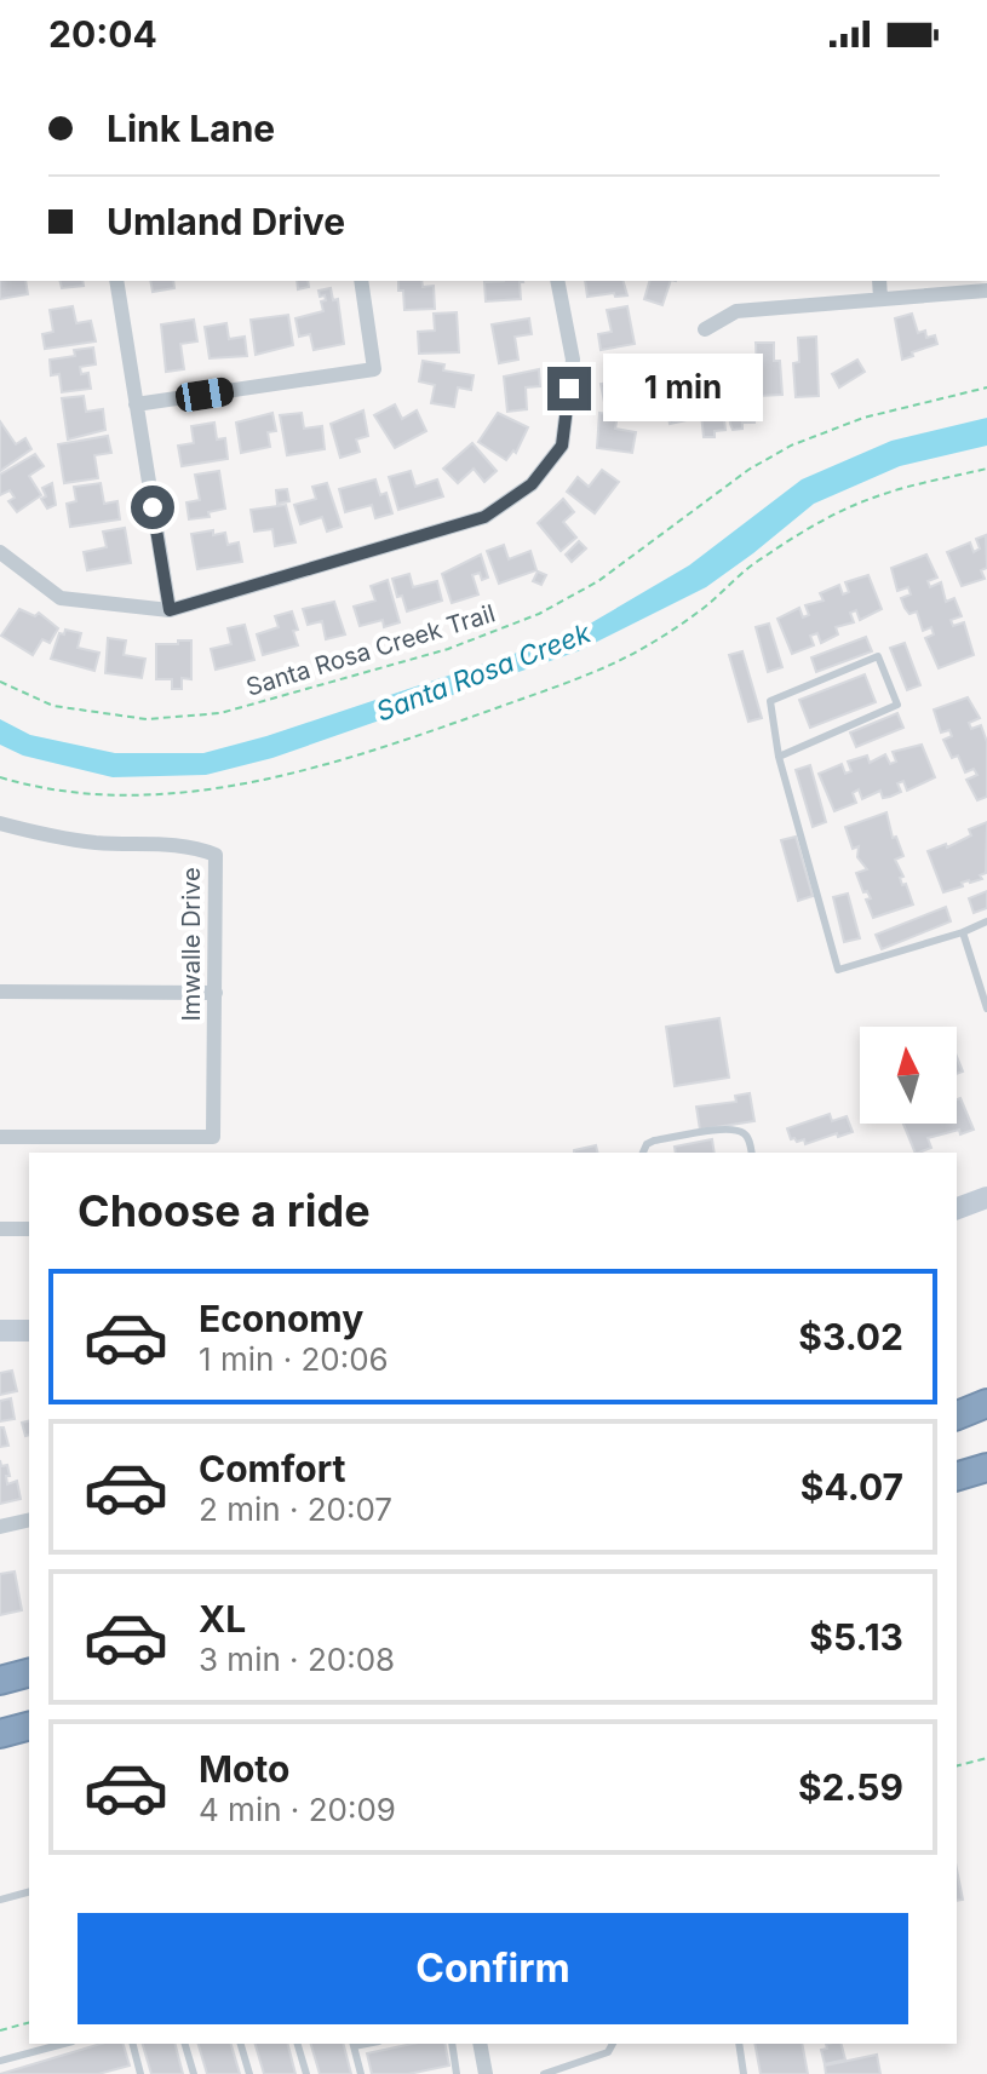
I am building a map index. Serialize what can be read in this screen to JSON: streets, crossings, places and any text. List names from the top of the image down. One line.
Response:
{"streets":{"street":["Imwalle Drive"],"path":["Santa Rosa Creek Trail"]},"water":["Santa Rosa Creek"],"north":"top","page":{"status":"20:04","banner":["Link Lane","Umland Drive"],"bubble":"1 min","heading":"Choose a ride","list":[{"name":"Economy","note":"1 min · 20:06","value":"$3.02"},{"name":"Comfort","note":"2 min · 20:07","value":"$4.07"},{"name":"XL","note":"3 min · 20:08","value":"$5.13"},{"name":"Moto","note":"4 min · 20:09","value":"$2.59"}],"buttons":"Confirm"}}
